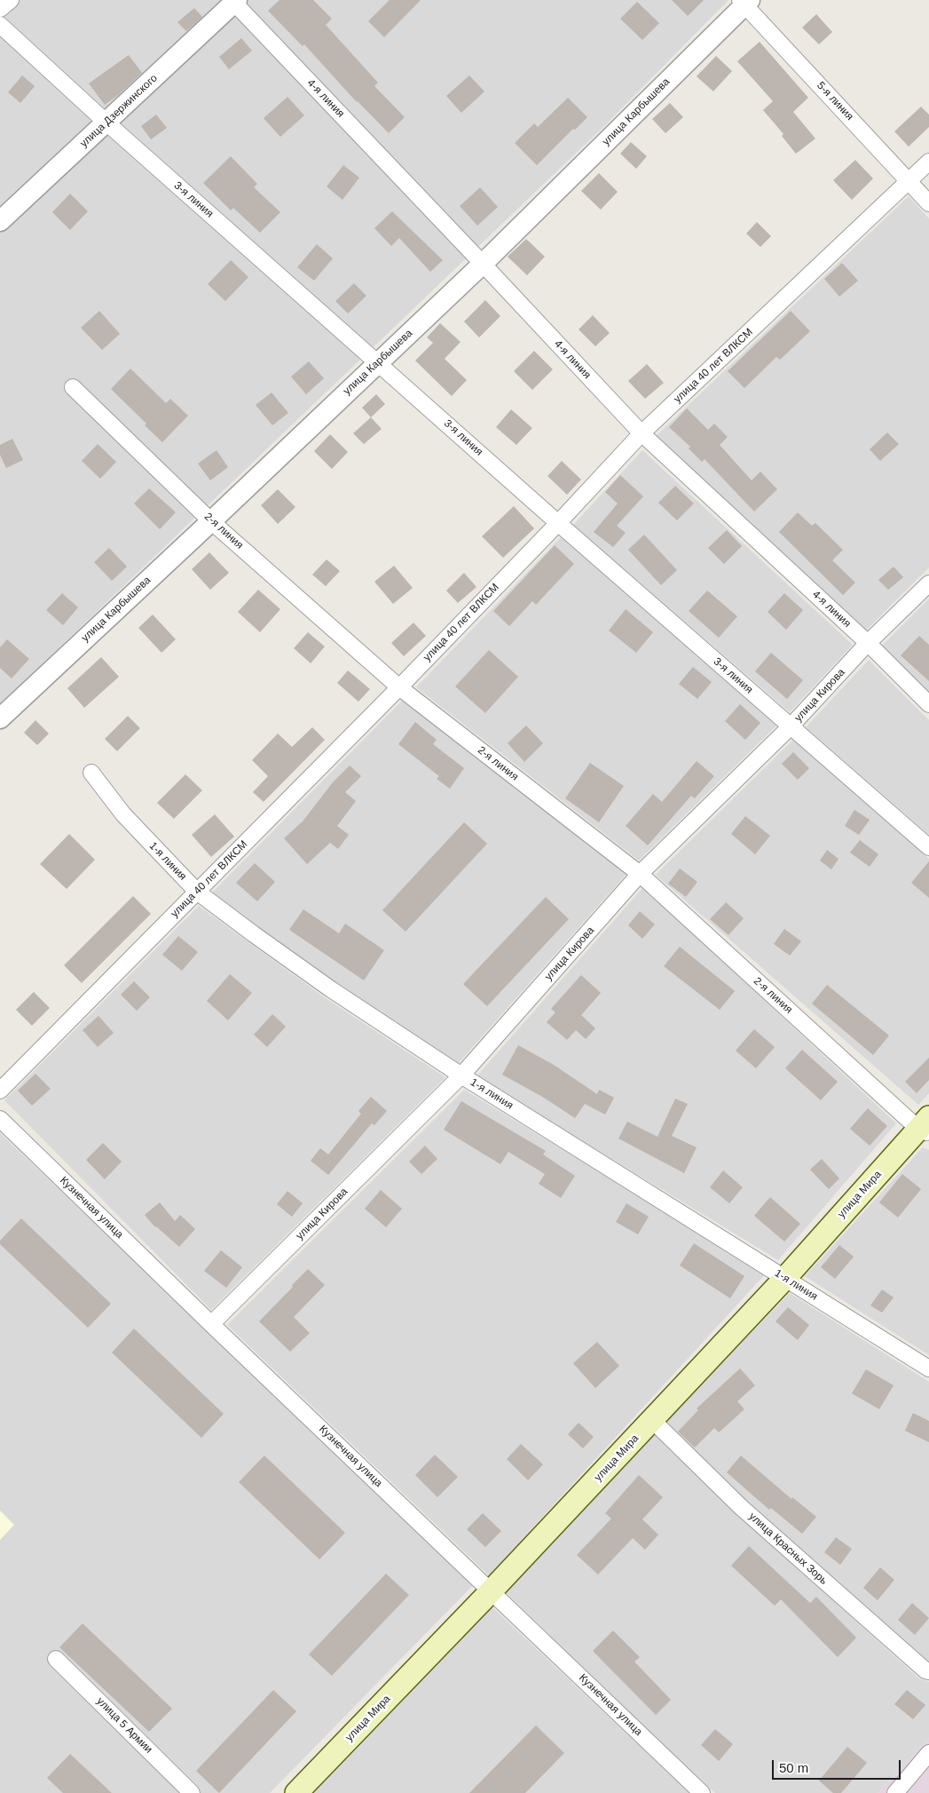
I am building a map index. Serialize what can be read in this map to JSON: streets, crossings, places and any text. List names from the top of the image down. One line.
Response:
{"streets":{"main road":["улица Мира"],"street":["4-я линия","5-я линия","улица Дзержинского","улица Карбышева","3-я линия","улица 40 лет ВЛКСМ","2-я линия","улица Кирова","1-я линия","Кузнечная улица","улица Красных Зорь","улица 5 Армии"]},"crossings":[["4-я линия","улица Дзержинского"],["4-я линия","улица Карбышева"],["4-я линия","улица 40 лет ВЛКСМ"],["4-я линия","улица Кирова"],["5-я линия","улица Карбышева"],["5-я линия","улица 40 лет ВЛКСМ"],["улица Дзержинского","3-я линия"],["улица Карбышева","3-я линия"],["улица Карбышева","2-я линия"],["3-я линия","улица 40 лет ВЛКСМ"],["3-я линия","улица Кирова"],["улица 40 лет ВЛКСМ","2-я линия"],["улица 40 лет ВЛКСМ","1-я линия"],["2-я линия","улица Кирова"],["2-я линия","улица Мира"],["улица Кирова","1-я линия"],["улица Кирова","Кузнечная улица"],["1-я линия","улица Мира"],["улица Мира","Кузнечная улица"],["улица Мира","улица Красных Зорь"]],"scale_bar":"50 m"}
